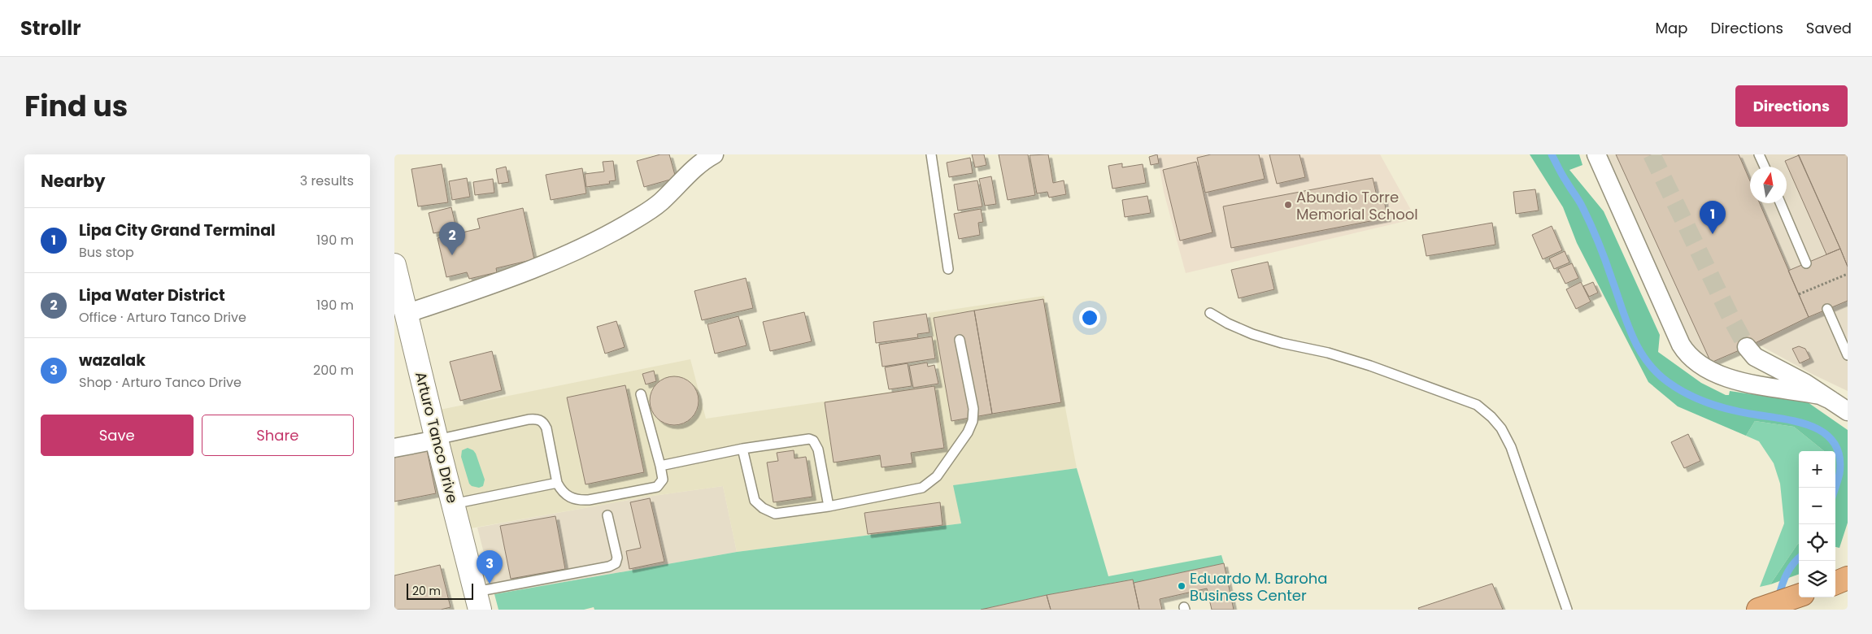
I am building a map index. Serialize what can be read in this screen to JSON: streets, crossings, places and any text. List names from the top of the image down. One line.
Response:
{"streets":{"street":["Arturo Tanco Drive"]},"places":["Abundio Torre Memorial School","Eduardo M. Baroha Business Center"],"scale_bar":"20 m","north":"top","page":{"header":"Strollr","nav":["Map","Directions","Saved"],"title":"Find us","buttons":["Directions",["Save","Share"]],"heading":["Nearby","3 results"],"pins":["1","2","3"],"list":[{"mark":"1","name":"Lipa City Grand Terminal","note":"Bus stop","value":"190 m"},{"mark":"2","name":"Lipa Water District","note":"Office · Arturo Tanco Drive","value":"190 m"},{"mark":"3","name":"wazalak","note":"Shop · Arturo Tanco Drive","value":"200 m"}],"map_buttons":["+","−"],"scale":"20 m"}}
